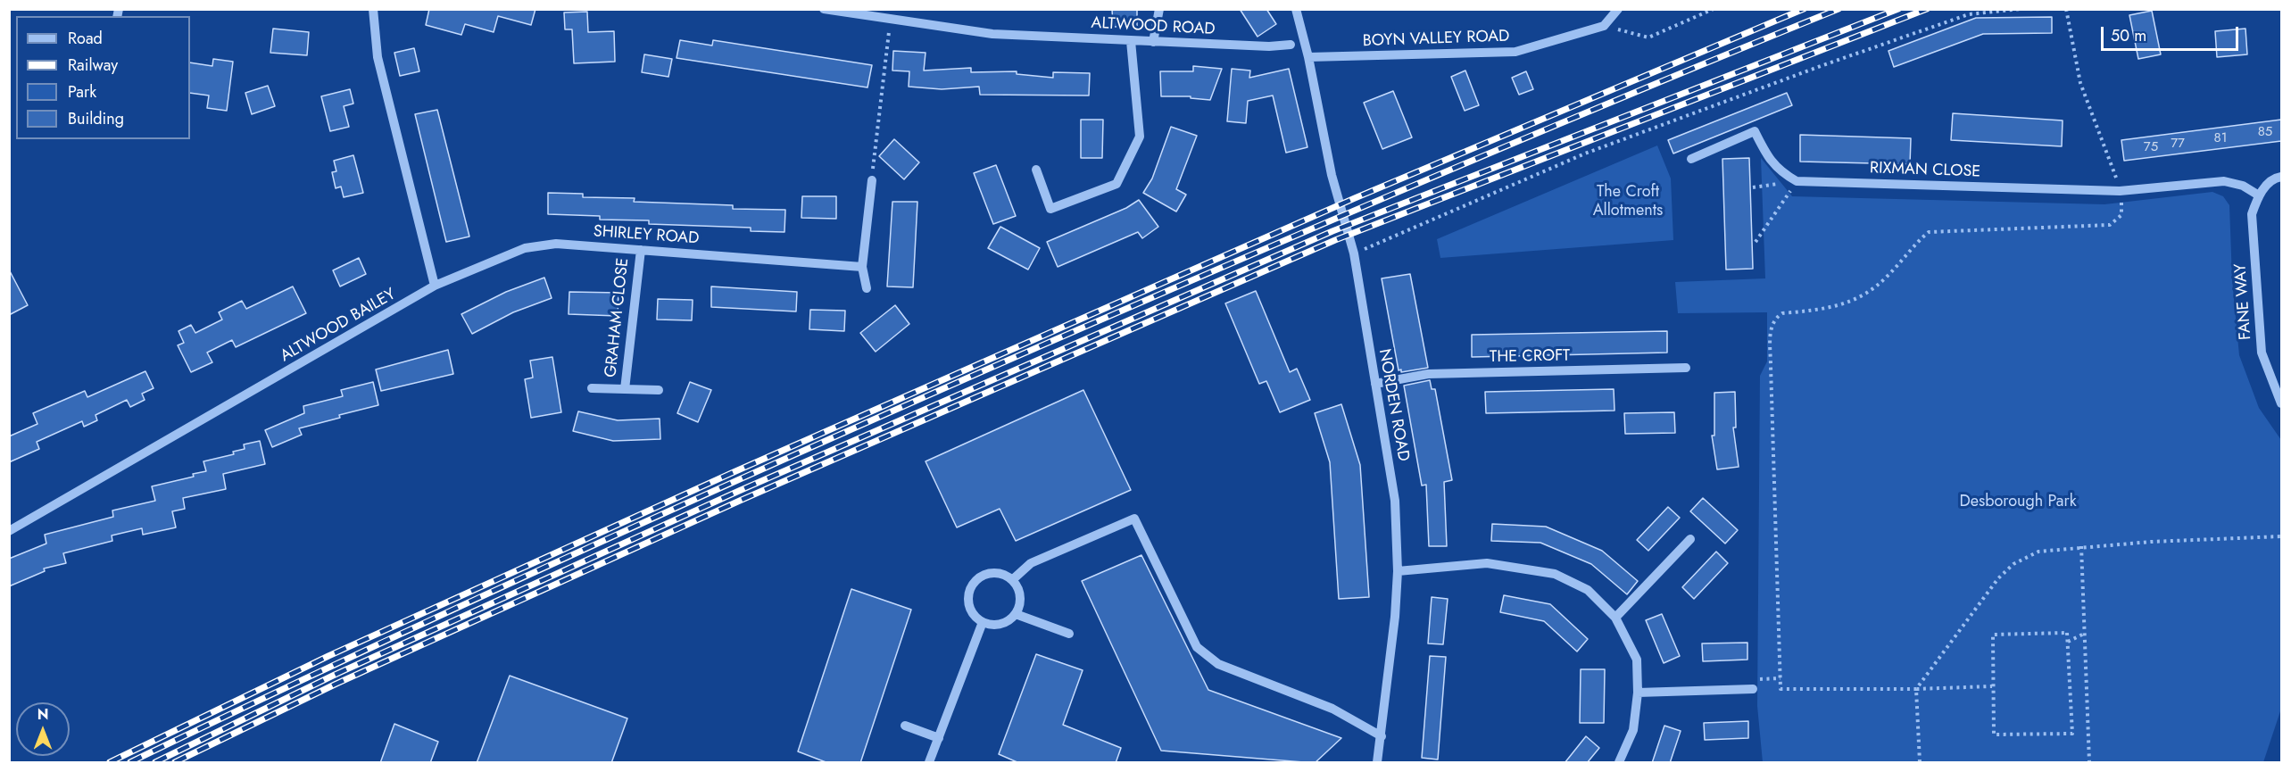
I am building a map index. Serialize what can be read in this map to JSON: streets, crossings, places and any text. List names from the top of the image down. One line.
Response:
{"streets":{"street":["ALTWOOD ROAD","BOYN VALLEY ROAD","RIXMAN CLOSE","SHIRLEY ROAD","FANE WAY","GRAHAM CLOSE","ALTWOOD BAILEY","THE CROFT","NORDEN ROAD"]},"crossings":[["BOYN VALLEY ROAD","NORDEN ROAD"],["SHIRLEY ROAD","GRAHAM CLOSE"],["SHIRLEY ROAD","ALTWOOD BAILEY"],["THE CROFT","NORDEN ROAD"]],"parks":["The Croft Allotments","Desborough Park"],"house_numbers":["85","81","77","75"],"legend":["Road","Railway","Park","Building"],"scale_bar":"50 m","north":"top"}
